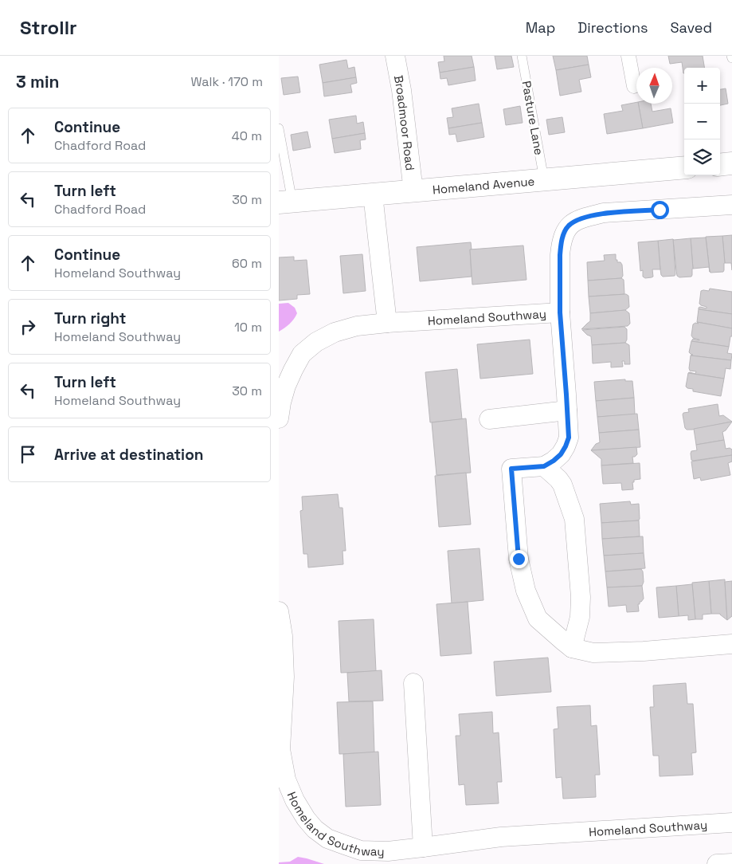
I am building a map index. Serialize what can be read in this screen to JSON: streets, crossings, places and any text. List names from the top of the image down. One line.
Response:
{"streets":{"street":["Broadmoor Road","Homeland Avenue","Homeland Southway"],"lane":["Pasture Lane"]},"crossings":[["Pasture Lane","Homeland Avenue"],["Broadmoor Road","Homeland Avenue"]],"north":"top","page":{"header":"Strollr","nav":["Map","Directions","Saved"],"heading":["3 min","Walk · 170 m"],"map_buttons":["+","−"],"list":[["Continue","Chadford Road","40 m"],["Turn left","Chadford Road","30 m"],["Continue","Homeland Southway","60 m"],["Turn right","Homeland Southway","10 m"],["Turn left","Homeland Southway","30 m"],"Arrive at destination"]}}
